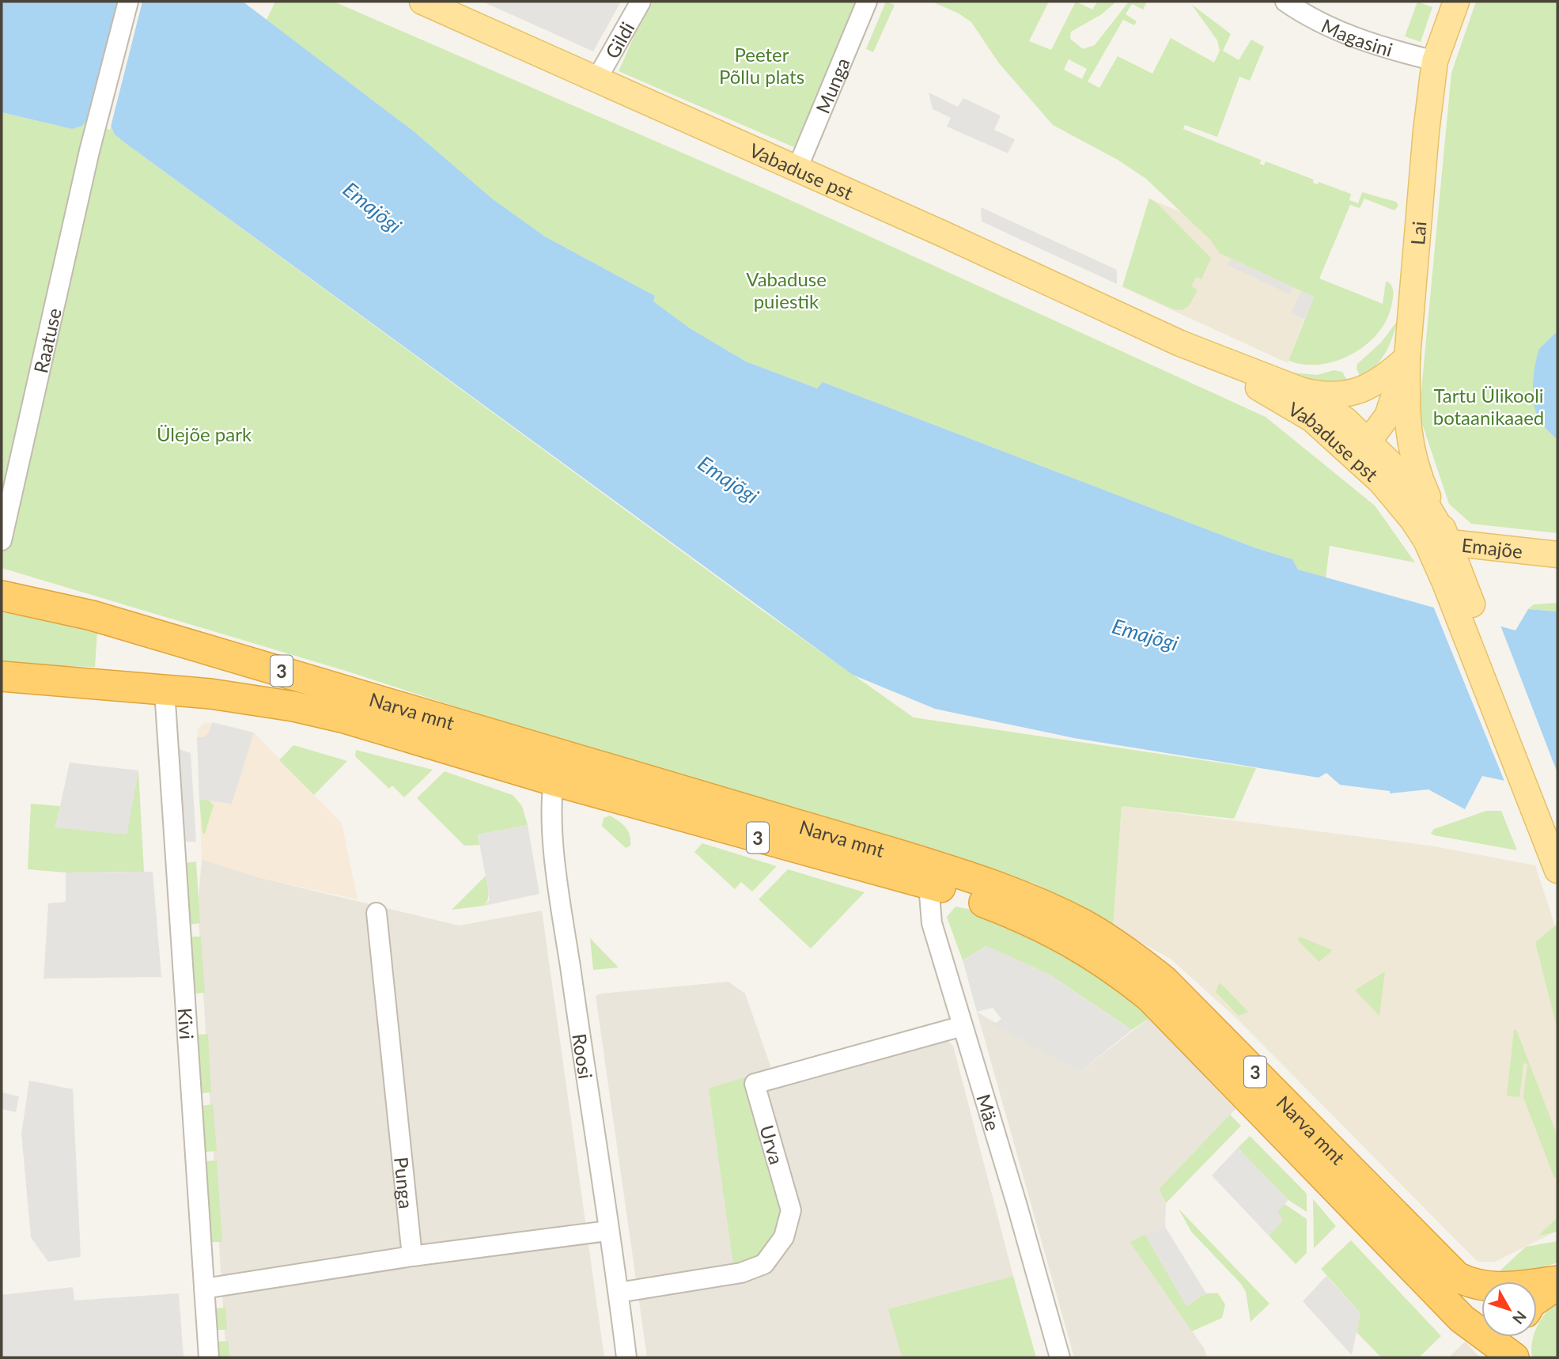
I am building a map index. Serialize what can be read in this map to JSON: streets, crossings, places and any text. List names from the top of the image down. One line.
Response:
{"streets":{"highway":["3","Narva mnt"],"main road":["Vabaduse pst","Lai","Emajõe"],"street":["Magasini","Gildi","Munga","Raatuse","Kivi","Roosi","Mäe","Urva","Punga"]},"crossings":[["Magasini","Lai"],["Gildi","Vabaduse pst"],["Munga","Vabaduse pst"],["Vabaduse pst","Lai"],["Vabaduse pst","Emajõe"],["Narva mnt","Kivi"],["Narva mnt","Roosi"],["Narva mnt","Mäe"],["Roosi","Urva"],["Mäe","Urva"]],"water":["Emajõgi"],"parks":["Peeter Põllu plats","Vabaduse puiestik","Tartu Ülikooli botaanikaaed","Ülejõe park"],"north":"bottom right"}
